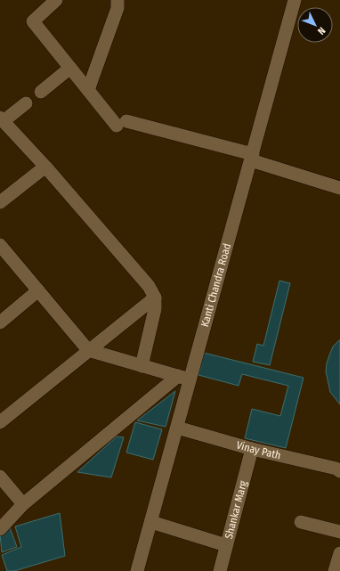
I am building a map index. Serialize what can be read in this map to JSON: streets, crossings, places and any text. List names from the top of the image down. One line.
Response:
{"streets":{"street":["Kanti Chandra Road","Vinay Path","Shankar Marg"]},"crossings":[["Kanti Chandra Road","Vinay Path"],["Vinay Path","Shankar Marg"]],"north":"bottom right"}
